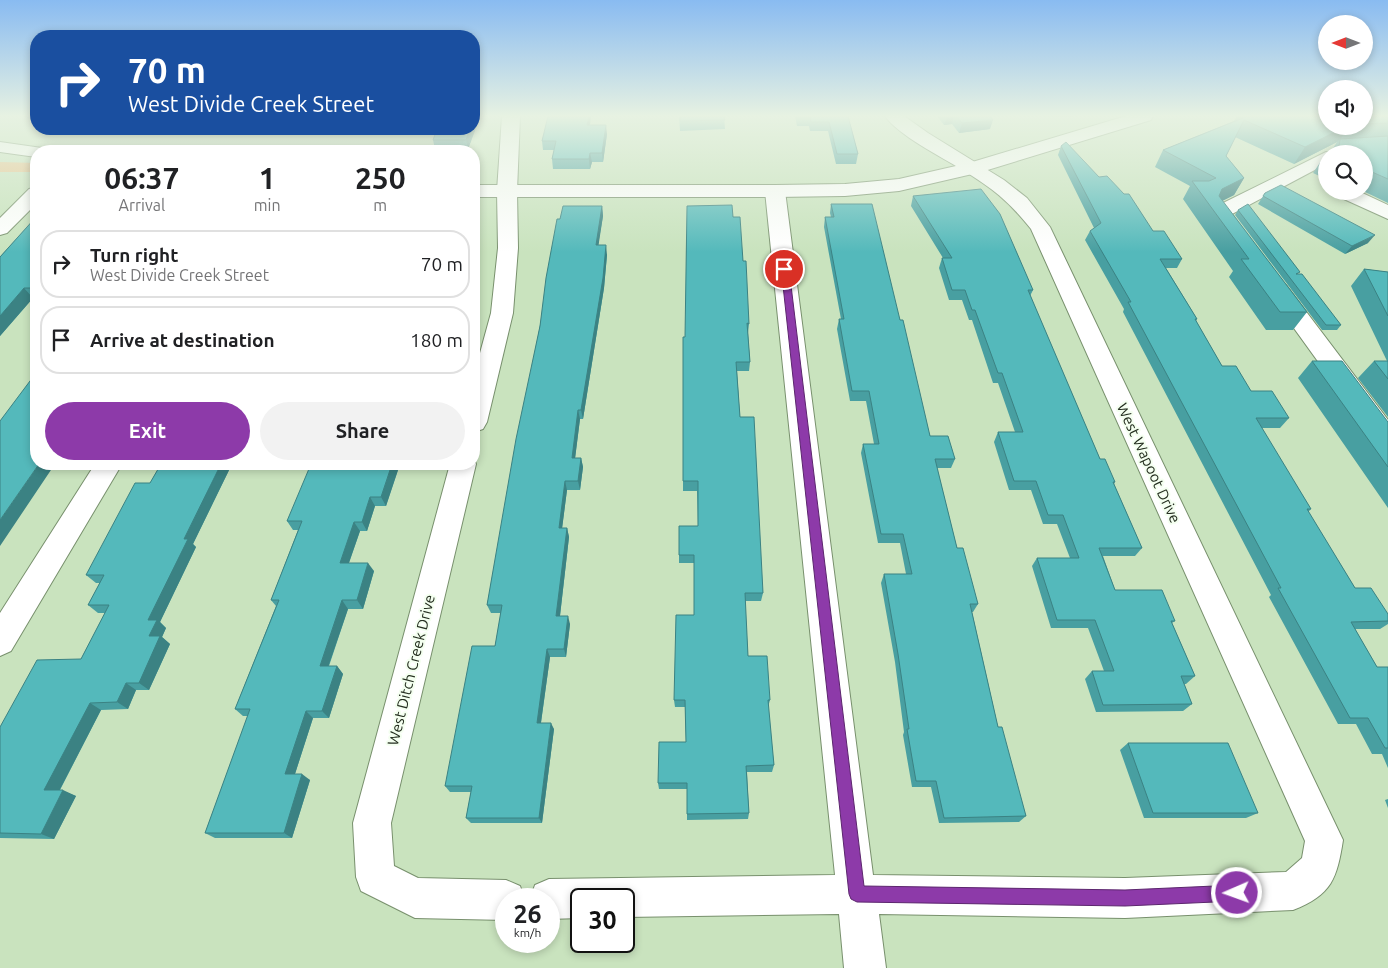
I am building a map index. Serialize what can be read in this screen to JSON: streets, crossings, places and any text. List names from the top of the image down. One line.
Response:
{"streets":{"street":["West Wapoot Drive","West Ditch Creek Drive"]},"north":"left","page":{"turn":["70 m","West Divide Creek Street"],"eta":["06:37","Arrival","1","min","250","m"],"list":[{"name":"Turn right","note":"West Divide Creek Street","value":"70 m"},{"name":"Arrive at destination","value":"180 m"}],"buttons":["Exit","Share"],"speed":"26 km/h","limit":"30"}}
